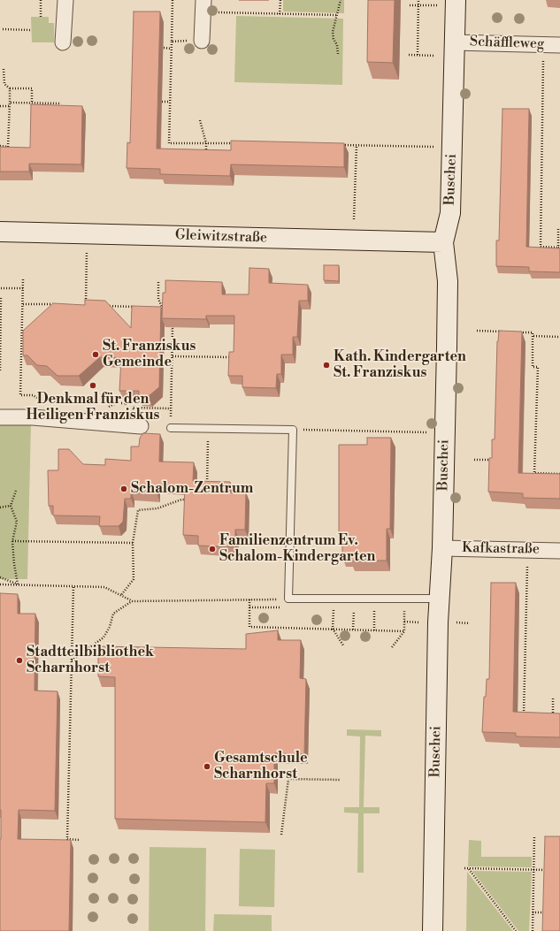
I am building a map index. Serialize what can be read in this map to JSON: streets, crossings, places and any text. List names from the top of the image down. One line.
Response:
{"streets":{"street":["Schäffleweg","Buschei","Gleiwitzstraße","Kafkastraße"]},"crossings":[["Schäffleweg","Buschei"],["Buschei","Gleiwitzstraße"],["Buschei","Kafkastraße"]],"places":["St. Franziskus Gemeinde","Kath. Kindergarten St. Franziskus","Denkmal für den Heiligen Franziskus","Schalom-Zentrum","Familienzentrum Ev. Schalom-Kindergarten","Stadtteilbibliothek Scharnhorst","Gesamtschule Scharnhorst"]}
